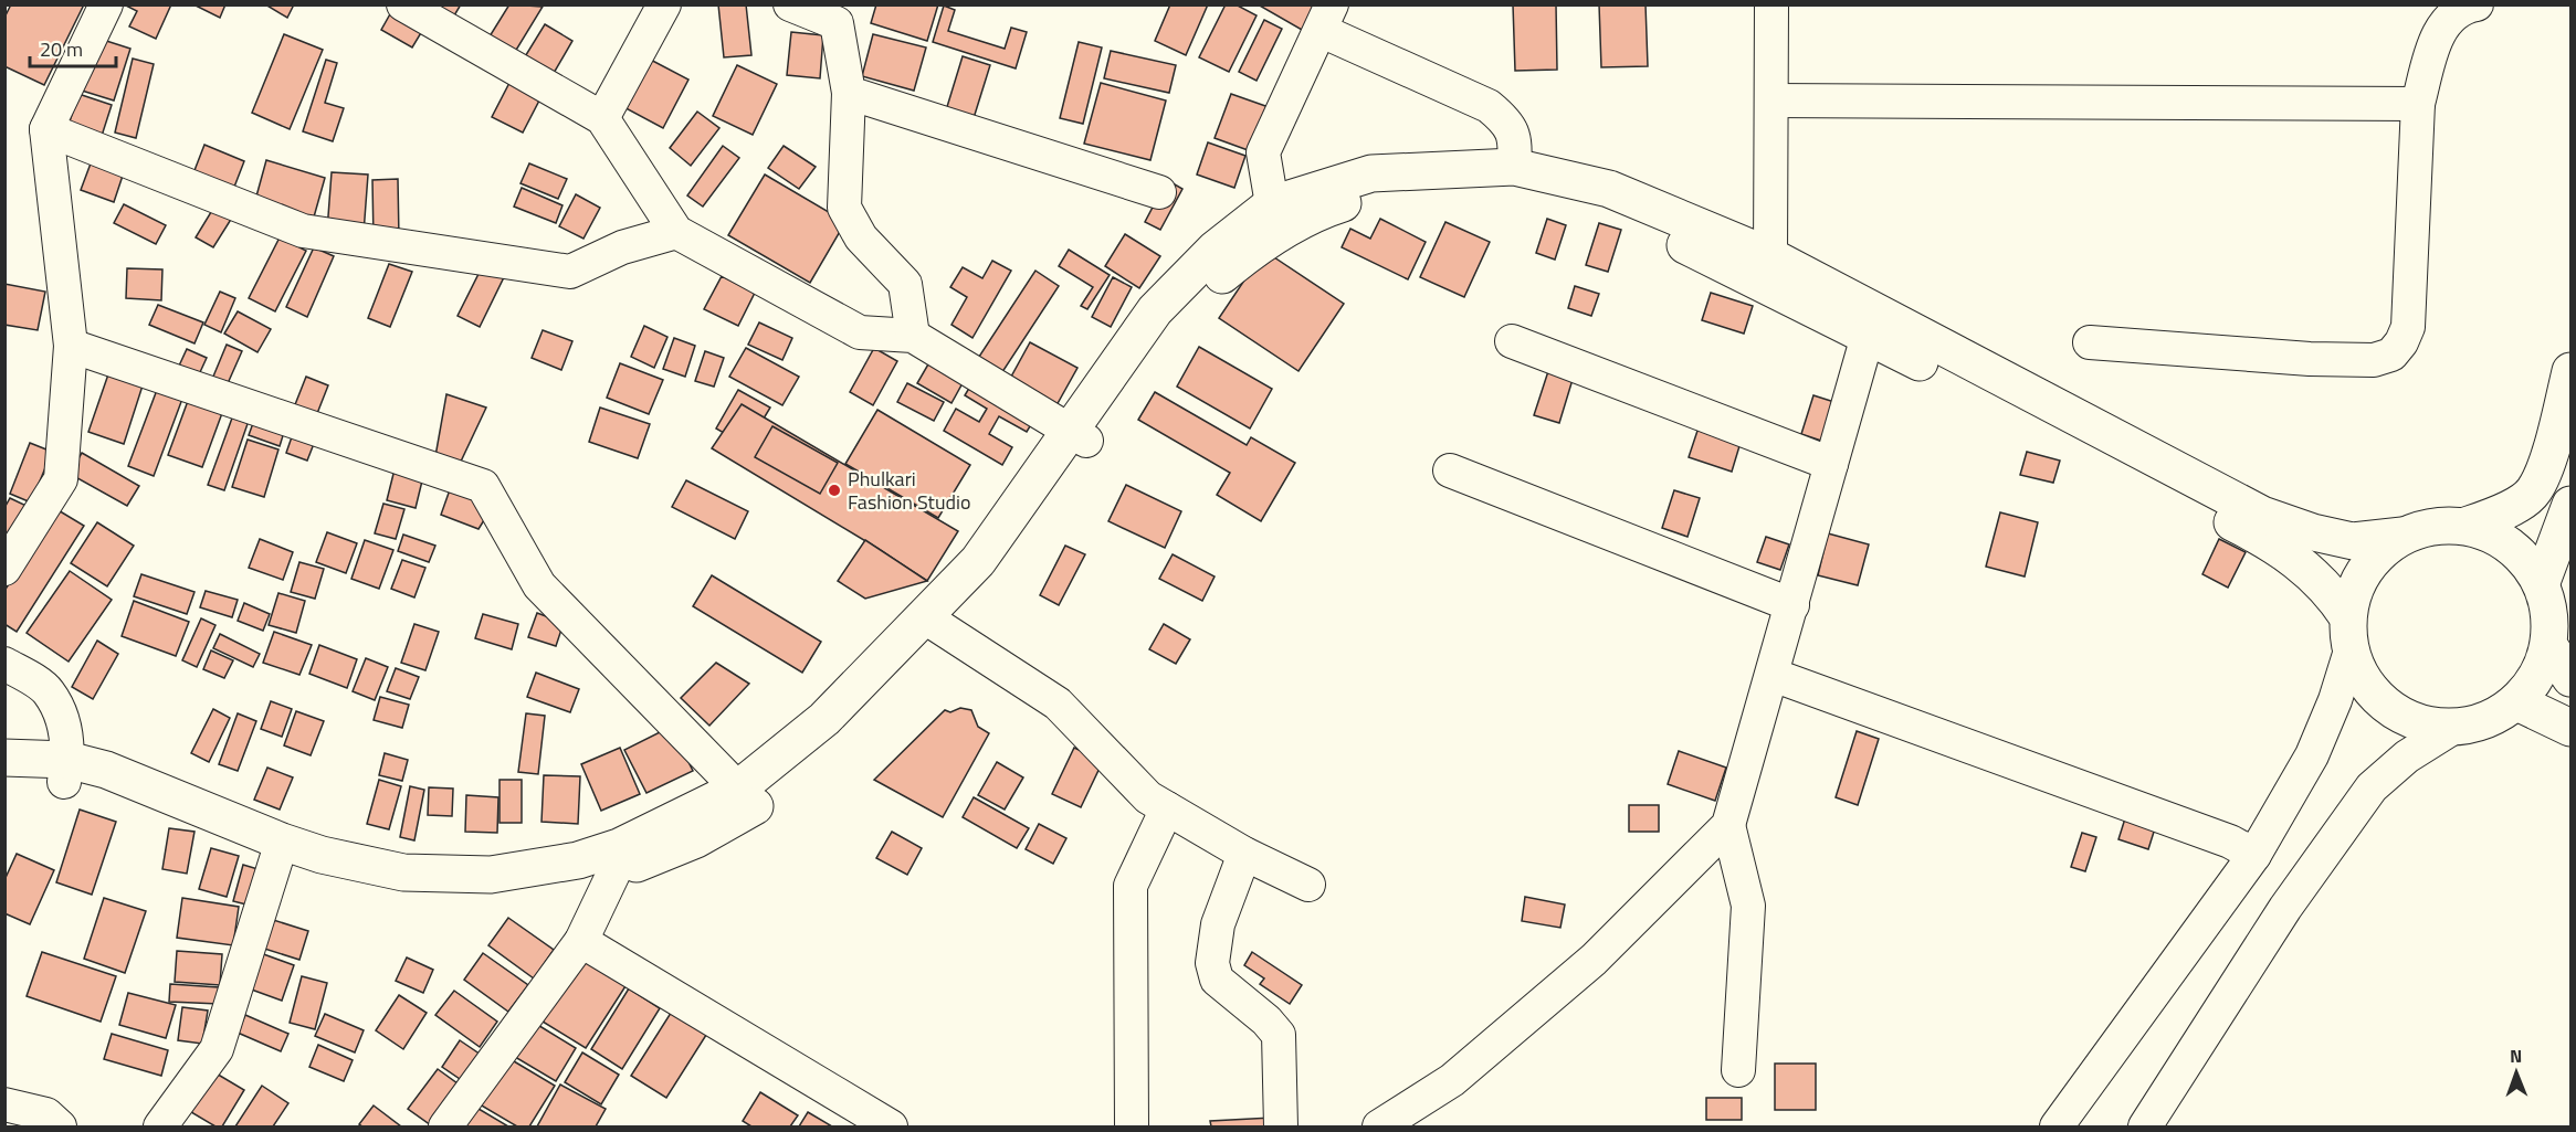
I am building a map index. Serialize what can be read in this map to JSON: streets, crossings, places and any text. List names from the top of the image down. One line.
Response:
{"places":["Phulkari Fashion Studio"],"scale_bar":"20 m","north":"top"}
